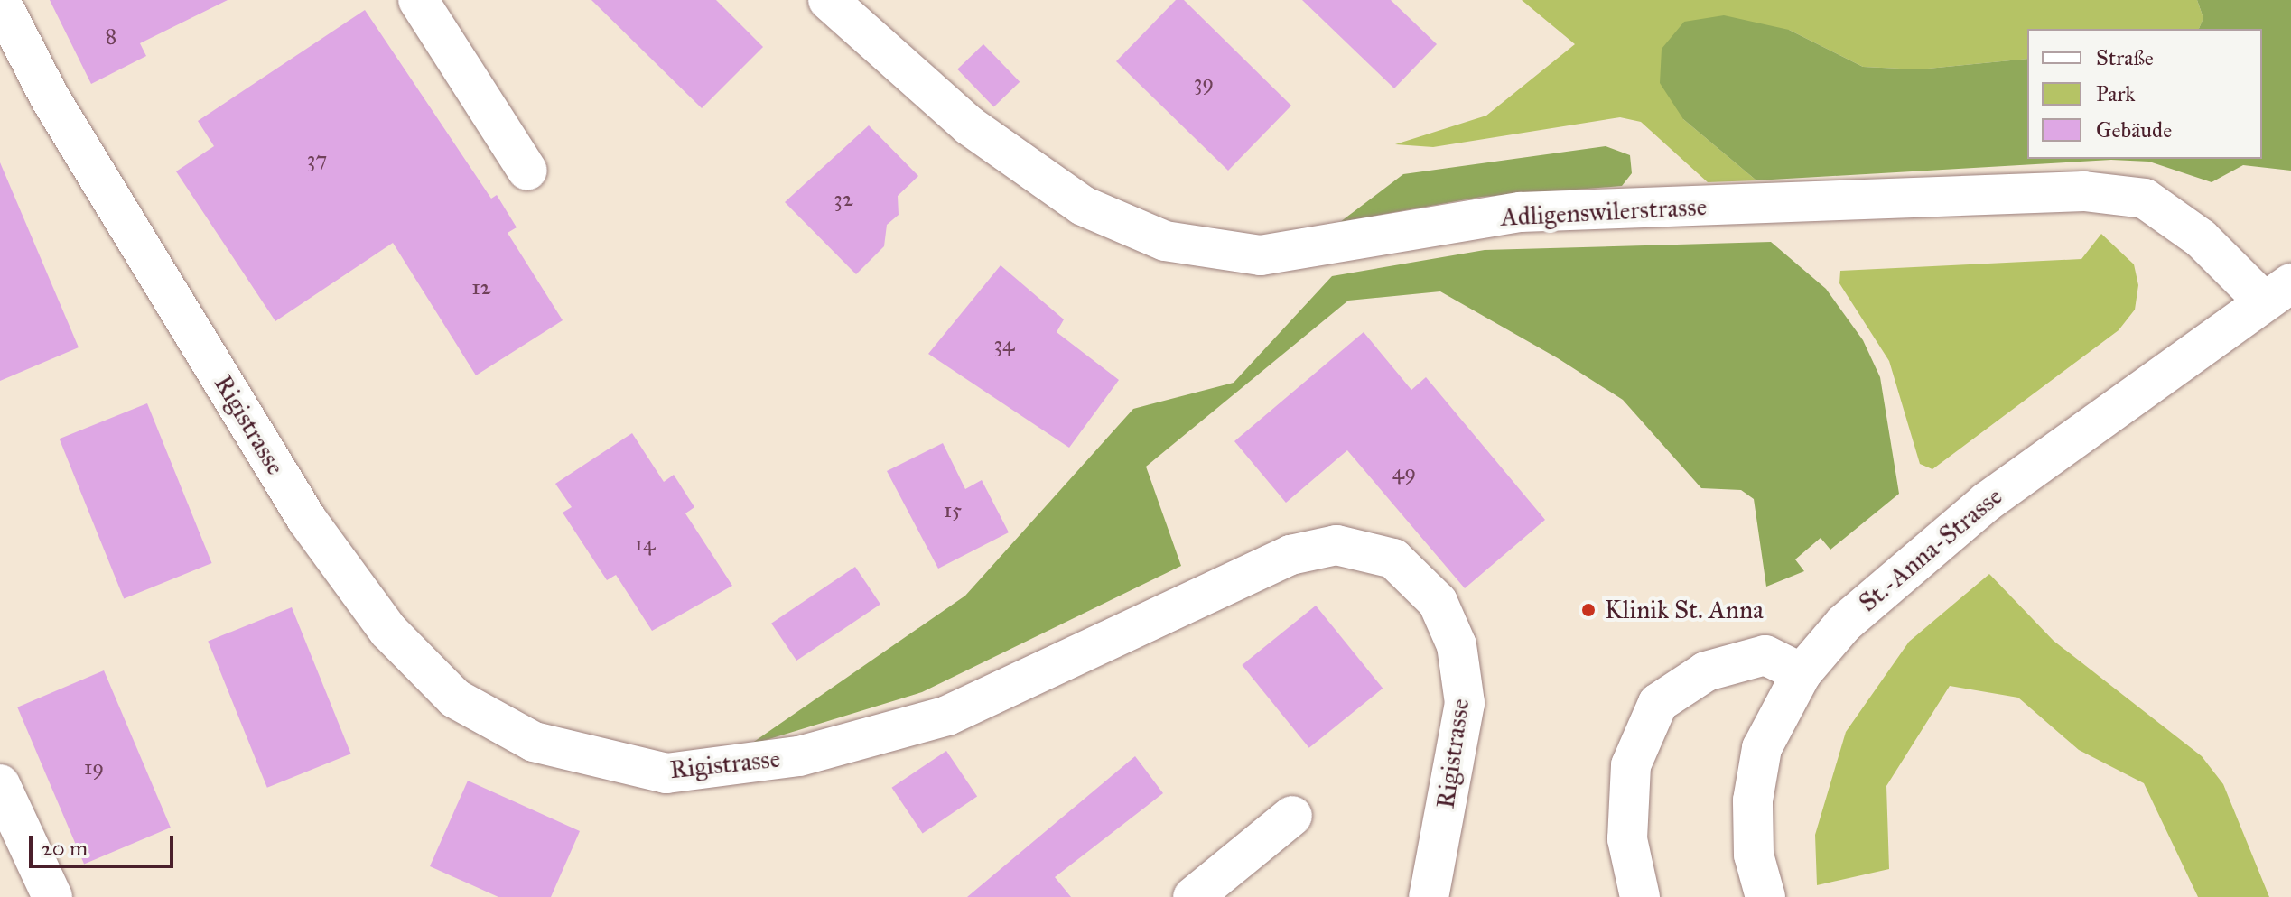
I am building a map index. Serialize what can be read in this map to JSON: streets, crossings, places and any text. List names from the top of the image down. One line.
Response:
{"streets":{"street":["Adligenswilerstrasse","Rigistrasse","St.-Anna-Strasse"]},"crossings":[["Adligenswilerstrasse","St.-Anna-Strasse"]],"places":["Klinik St. Anna"],"house_numbers":["8","39","37","32","12","34","49","15","14","19"],"legend":["Straße","Park","Gebäude"],"scale_bar":"20 m"}
